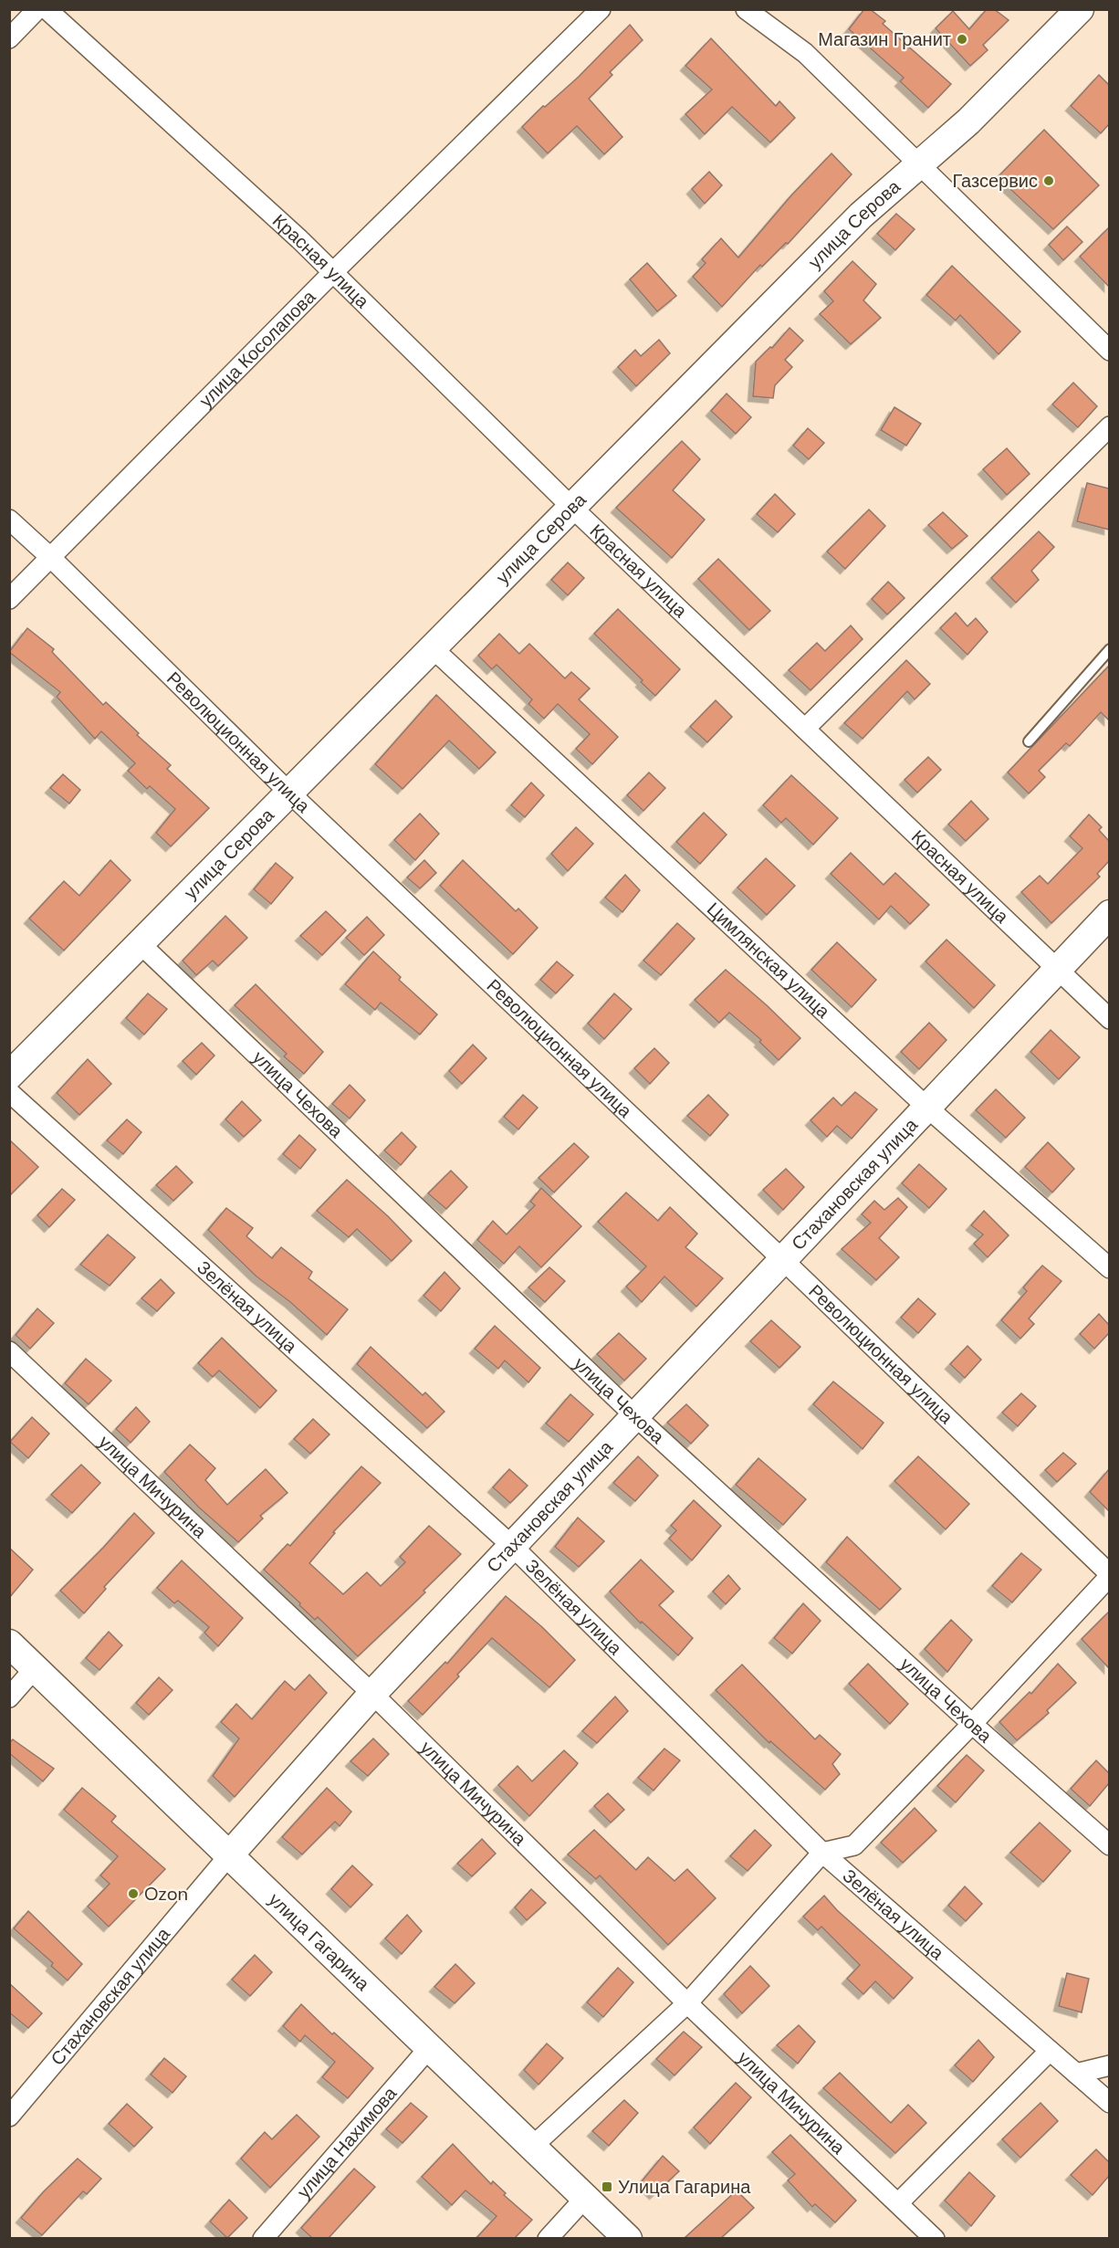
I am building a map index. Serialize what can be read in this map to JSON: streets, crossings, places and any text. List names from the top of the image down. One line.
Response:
{"streets":{"street":["улица Серова","Красная улица","улица Косолапова","Революционная улица","Цимлянская улица","улица Чехова","Стахановская улица","Зелёная улица","улица Мичурина","улица Гагарина","улица Нахимова"]},"crossings":[["улица Серова","Красная улица"],["улица Серова","Революционная улица"],["улица Серова","Цимлянская улица"],["улица Серова","улица Чехова"],["Красная улица","улица Косолапова"],["Красная улица","Стахановская улица"],["улица Косолапова","Революционная улица"],["Революционная улица","Стахановская улица"],["Цимлянская улица","Стахановская улица"],["улица Чехова","Стахановская улица"],["Стахановская улица","Зелёная улица"],["Стахановская улица","улица Мичурина"],["Стахановская улица","улица Гагарина"],["улица Гагарина","улица Нахимова"]],"places":{"other":["Магазин Гранит","Газсервис","Ozon"],"transit":["Улица Гагарина"]}}
